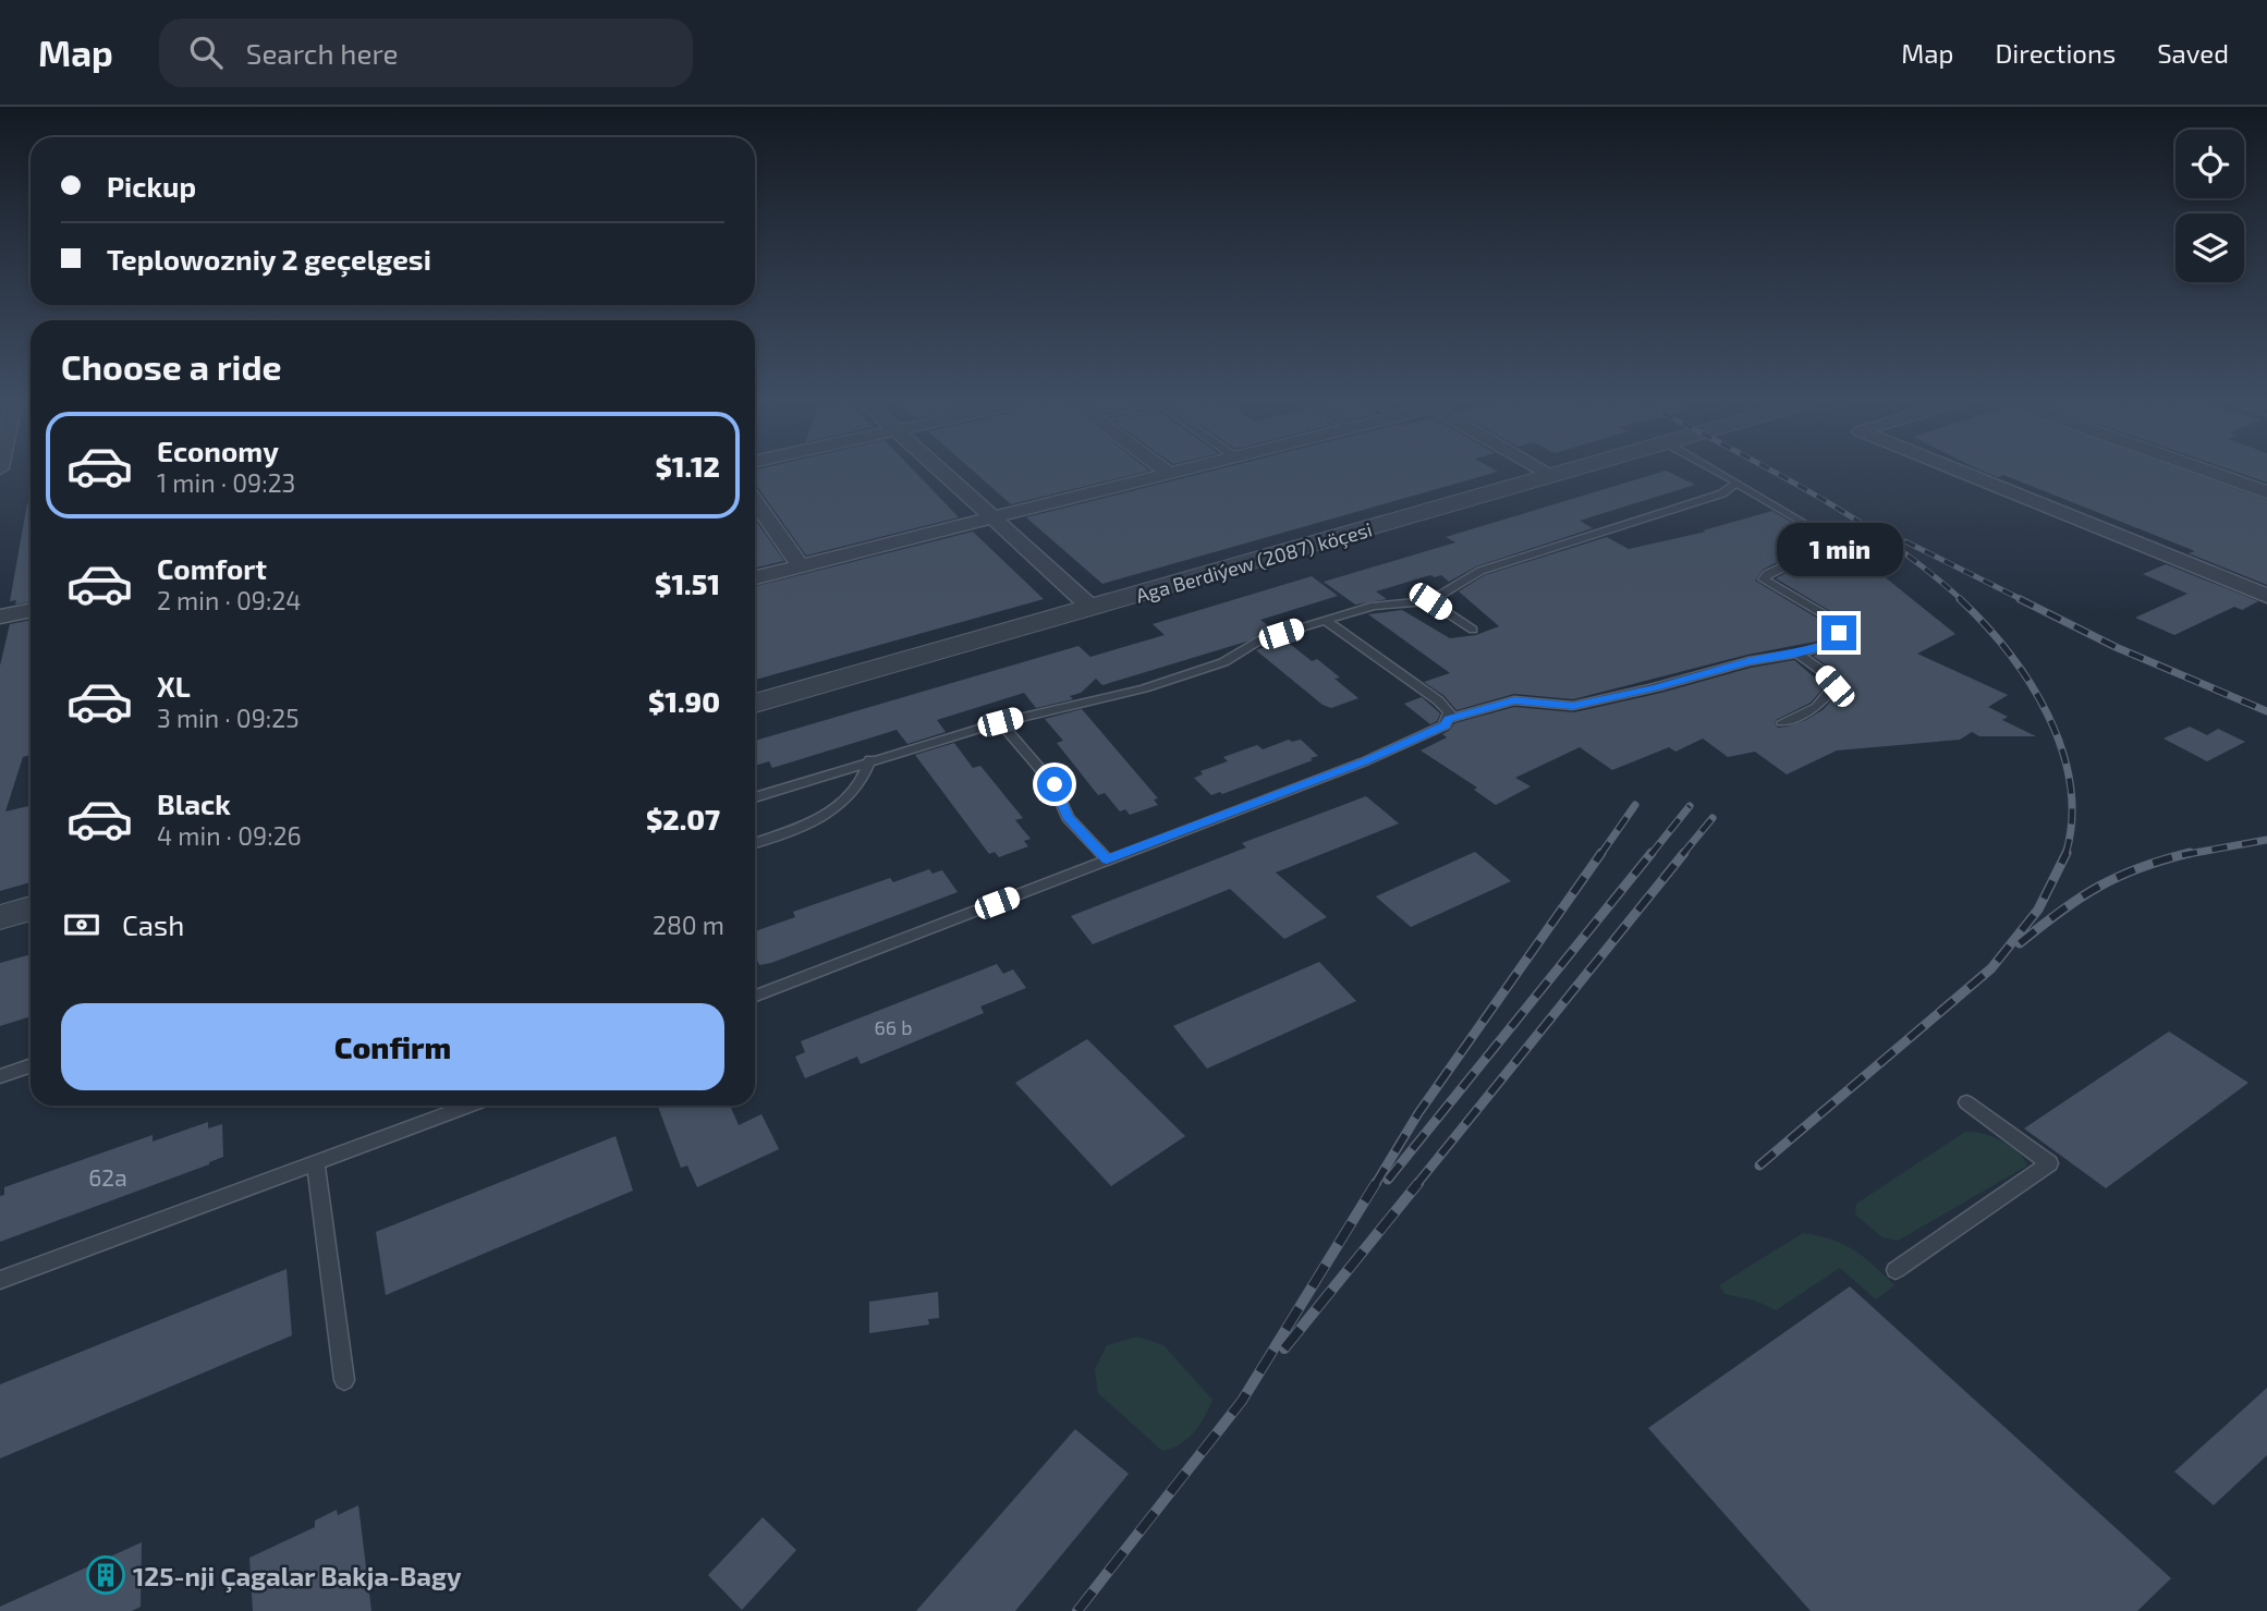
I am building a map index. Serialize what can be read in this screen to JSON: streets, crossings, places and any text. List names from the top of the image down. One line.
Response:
{"streets":{"street":["Aga Berdiýew (2087) köçesi"]},"places":{"building":["125-nji Çagalar Bakja-Bagy"]},"house_numbers":["66 b","62a"],"page":{"header":"Map","search":"Search here","nav":["Map","Directions","Saved"],"banner":["Pickup","Teplowozniy 2 geçelgesi"],"heading":"Choose a ride","list":[{"name":"Economy","note":"1 min · 09:23","value":"$1.12"},{"name":"Comfort","note":"2 min · 09:24","value":"$1.51"},{"name":"XL","note":"3 min · 09:25","value":"$1.90"},{"name":"Black","note":"4 min · 09:26","value":"$2.07"}],"bubble":"1 min","pay":["Cash","280 m"],"buttons":"Confirm"}}
